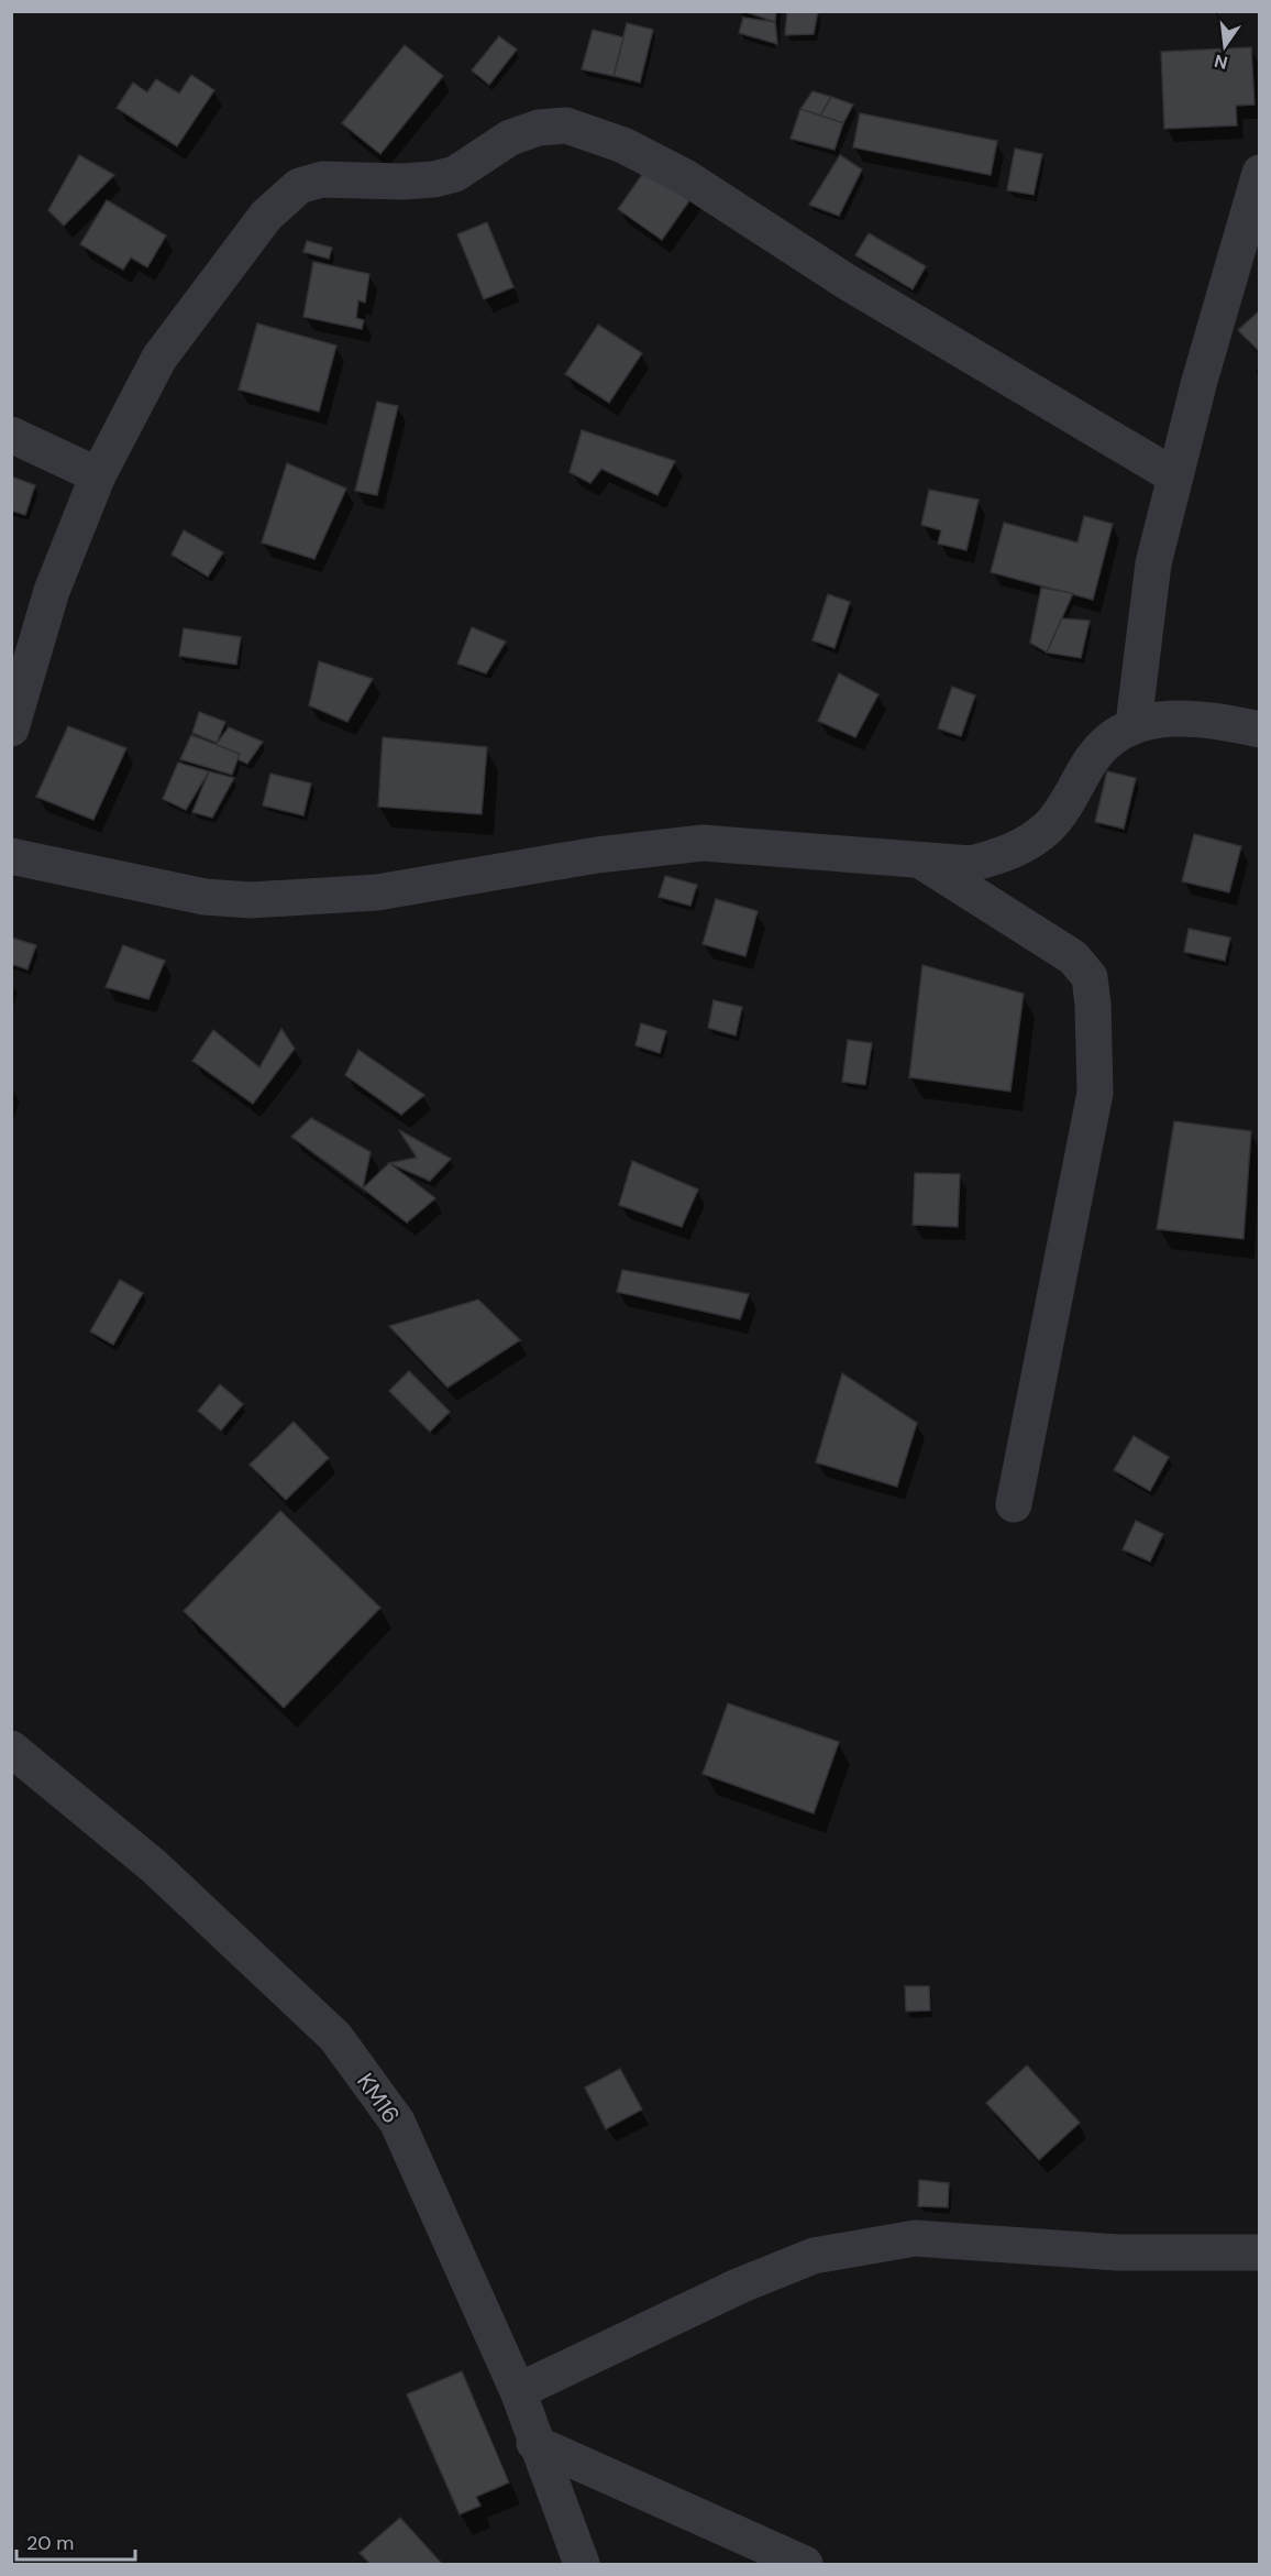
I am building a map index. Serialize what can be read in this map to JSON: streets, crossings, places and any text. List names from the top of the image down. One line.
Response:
{"streets":{"street":["KM16"]},"scale_bar":"20 m","north":"bottom"}
